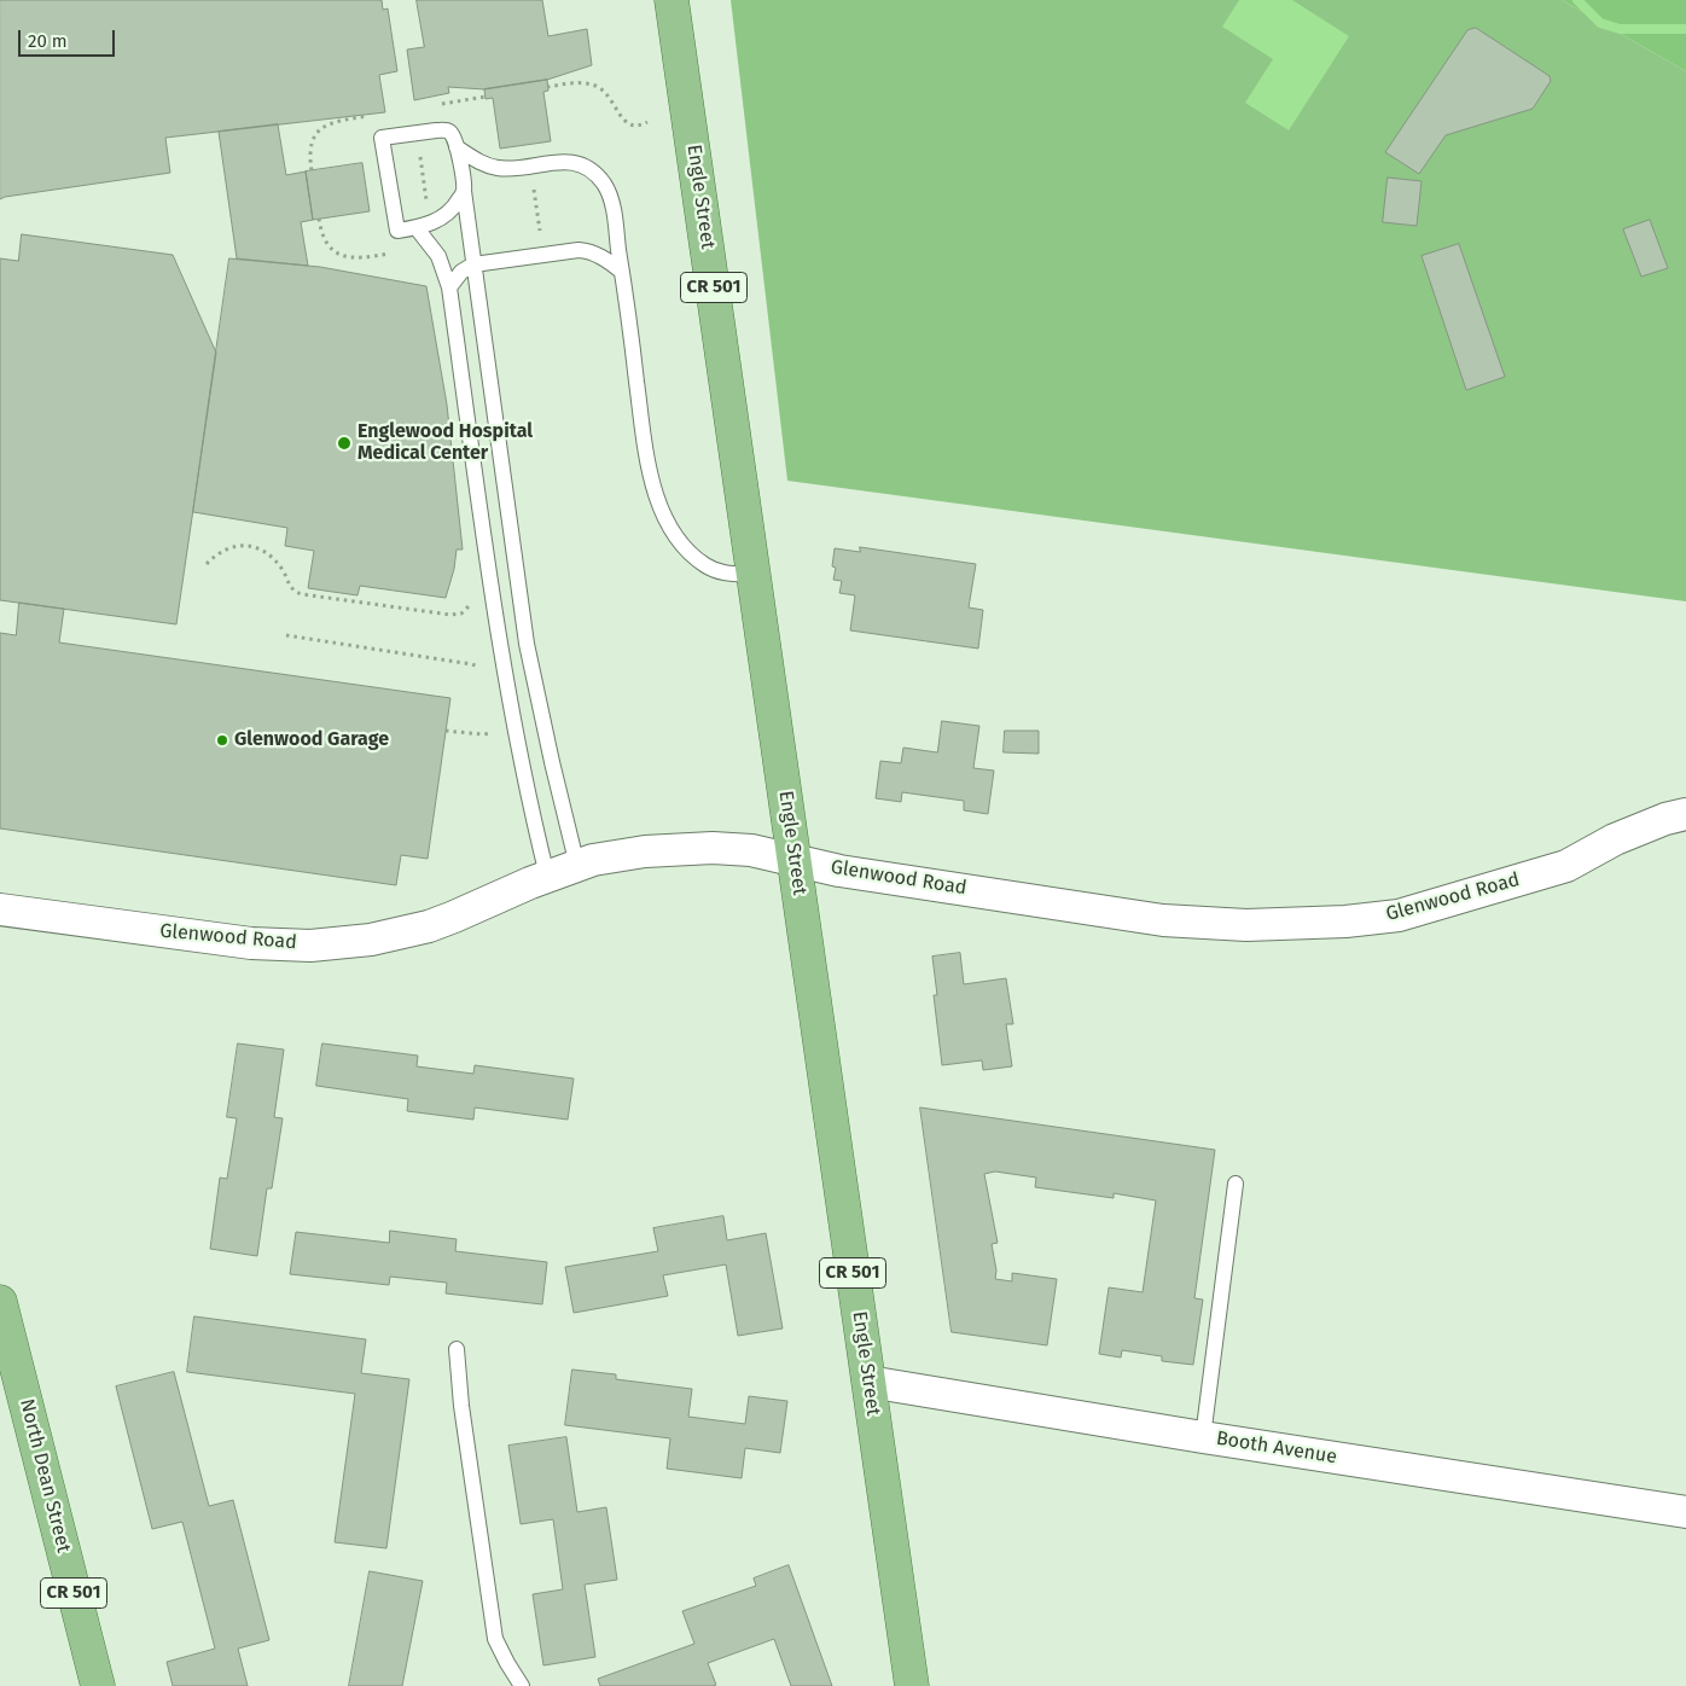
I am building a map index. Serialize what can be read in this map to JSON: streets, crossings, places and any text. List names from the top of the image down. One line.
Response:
{"streets":{"main road":["Engle Street","CR 501","North Dean Street"],"street":["Glenwood Road","Booth Avenue"]},"crossings":[["Engle Street","Glenwood Road"],["Engle Street","Booth Avenue"]],"places":["Englewood Hospital Medical Center","Glenwood Garage"],"scale_bar":"20 m"}
